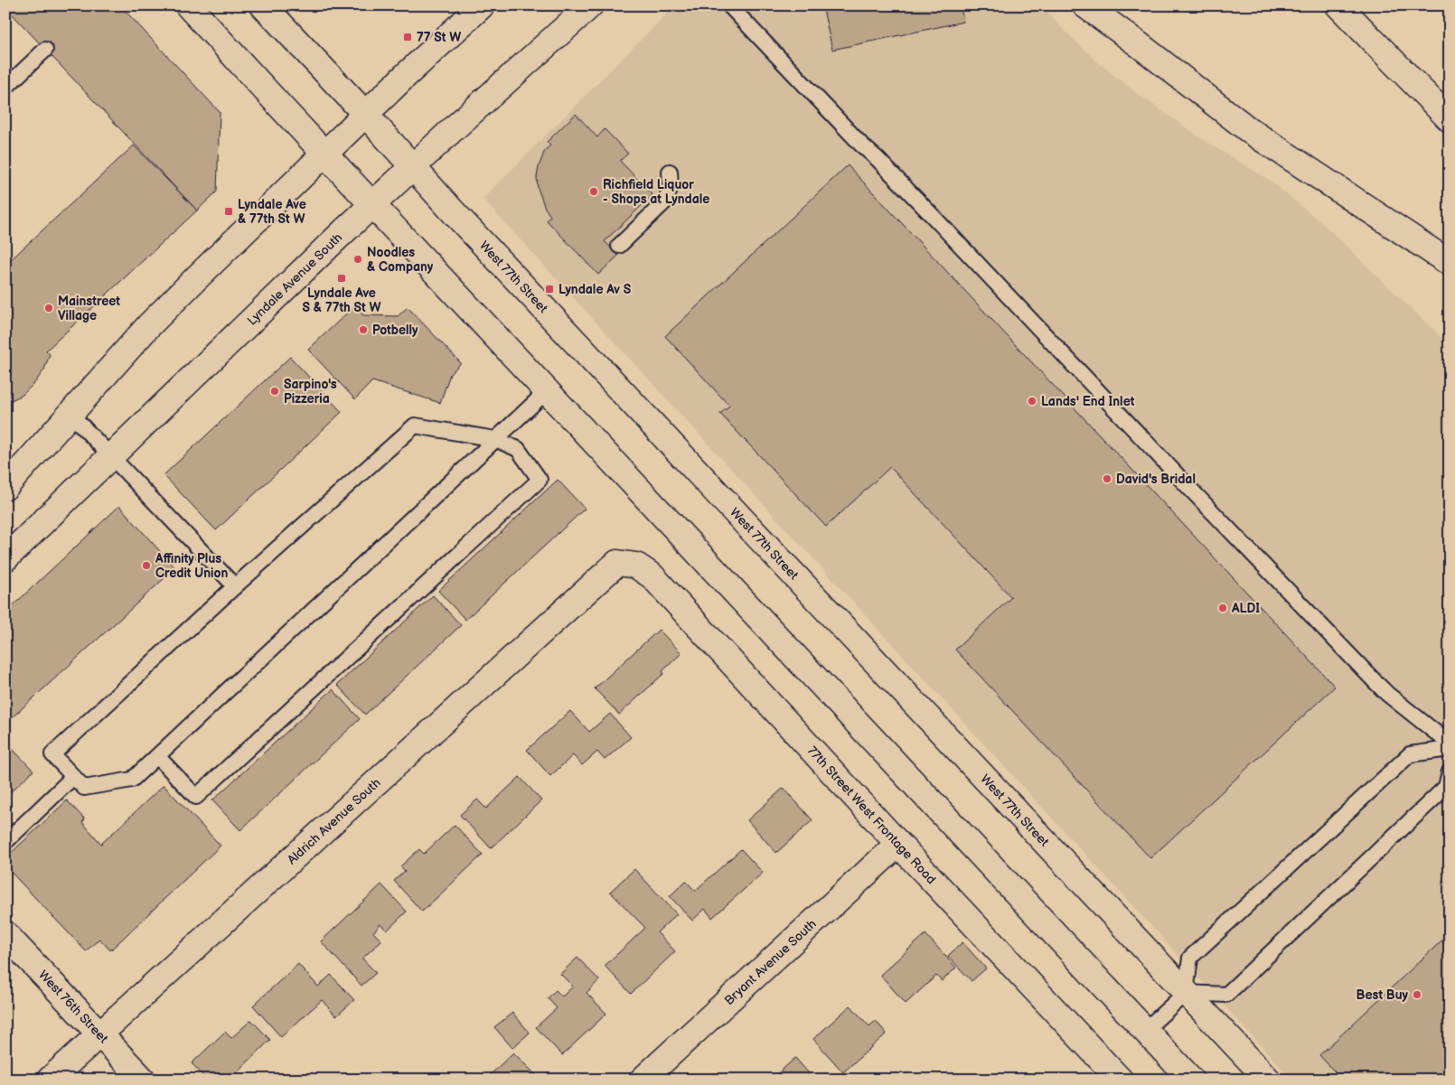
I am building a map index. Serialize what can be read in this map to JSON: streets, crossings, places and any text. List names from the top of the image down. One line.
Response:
{"streets":{"main road":["West 77th Street","Lyndale Avenue South","77th Street West Frontage Road","Aldrich Avenue South","Bryant Avenue South","West 76th Street"]},"crossings":[["West 77th Street","Lyndale Avenue South"],["77th Street West Frontage Road","Aldrich Avenue South"],["77th Street West Frontage Road","Bryant Avenue South"],["Aldrich Avenue South","West 76th Street"]],"places":{"transit":["77 St W","Lyndale Ave & 77th St W","Lyndale Ave S & 77th St W","Lyndale Av S"],"other":["Richfield Liquor - Shops at Lyndale","Noodles & Company","Mainstreet Village","Potbelly","Sarpino's Pizzeria","Lands' End Inlet","David's Bridal","Affinity Plus Credit Union","ALDI","Best Buy"]}}
